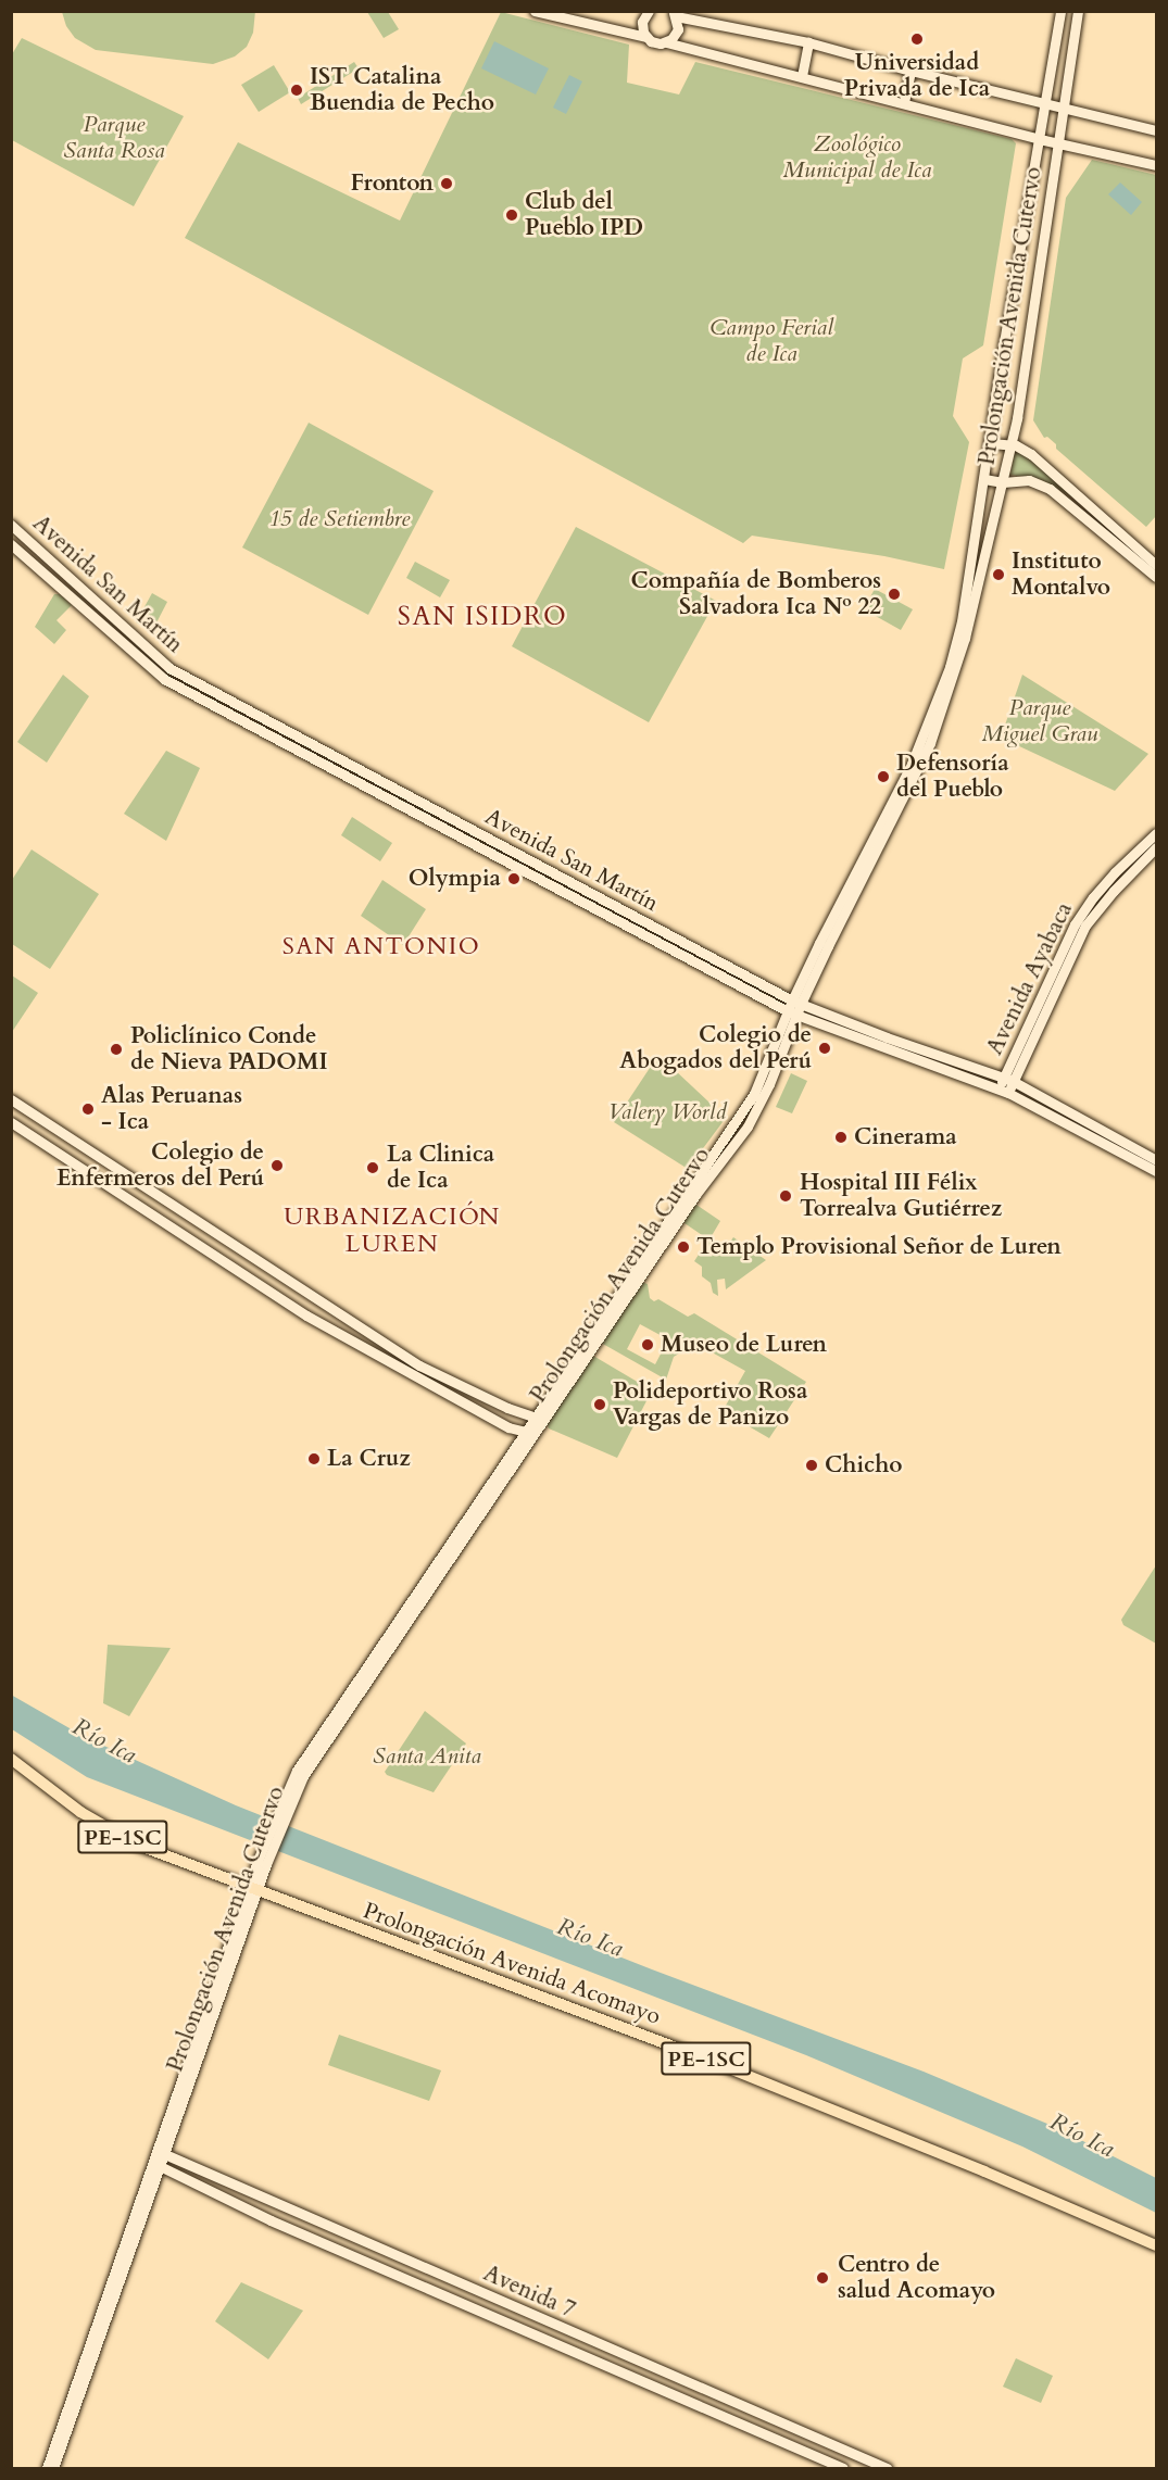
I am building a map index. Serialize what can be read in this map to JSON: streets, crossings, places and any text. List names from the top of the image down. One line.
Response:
{"streets":{"main road":["PE-1SC","Prolongación Avenida Acomayo"],"street":["Prolongación Avenida Cutervo","Avenida San Martín","Avenida Ayabaca","Avenida 7"]},"crossings":[["Prolongación Avenida Cutervo","Avenida San Martín"],["Prolongación Avenida Cutervo","Prolongación Avenida Acomayo"],["Prolongación Avenida Cutervo","Avenida 7"],["Avenida San Martín","Avenida Ayabaca"]],"districts":["SAN ISIDRO","SAN ANTONIO","URBANIZACIÓN LUREN"],"water":["Río Ica"],"parks":["Parque Santa Rosa","Zoológico Municipal de Ica","Campo Ferial de Ica","15 de Setiembre","Parque Miguel Grau","Valery World","Santa Anita"],"places":["Universidad Privada de Ica","IST Catalina Buendia de Pecho","Fronton","Club del Pueblo IPD","Instituto Montalvo","Compañía de Bomberos Salvadora Ica Nº 22","Defensoría del Pueblo","Olympia","Colegio de Abogados del Perú","Policlínico Conde de Nieva PADOMI","Alas Peruanas - Ica","Cinerama","Colegio de Enfermeros del Perú","La Clinica de Ica","Hospital III Félix Torrealva Gutiérrez","Templo Provisional Señor de Luren","Museo de Luren","Polideportivo Rosa Vargas de Panizo","La Cruz","Chicho","Centro de salud Acomayo"]}
